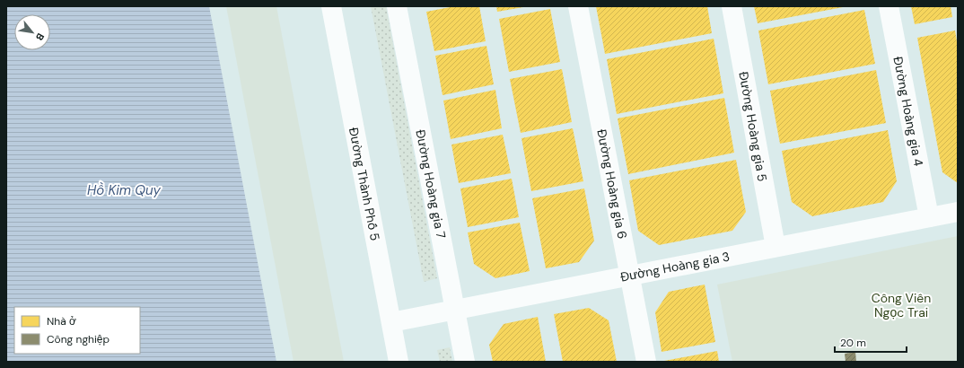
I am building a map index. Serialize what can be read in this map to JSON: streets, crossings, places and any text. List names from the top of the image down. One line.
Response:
{"streets":{"street":["Đường Hoàng gia 4","Đường Hoàng gia 5","Đường Thành Phố 5","Đường Hoàng gia 7","Đường Hoàng gia 6","Đường Hoàng gia 3"]},"crossings":[["Đường Hoàng gia 4","Đường Hoàng gia 3"],["Đường Hoàng gia 5","Đường Hoàng gia 3"],["Đường Thành Phố 5","Đường Hoàng gia 3"],["Đường Hoàng gia 7","Đường Hoàng gia 3"],["Đường Hoàng gia 6","Đường Hoàng gia 3"]],"water":["Hồ Kim Quy"],"parks":["Công Viên Ngọc Trai"],"legend":["Nhà ở","Công nghiệp"],"scale_bar":"20 m","north":"bottom right"}
